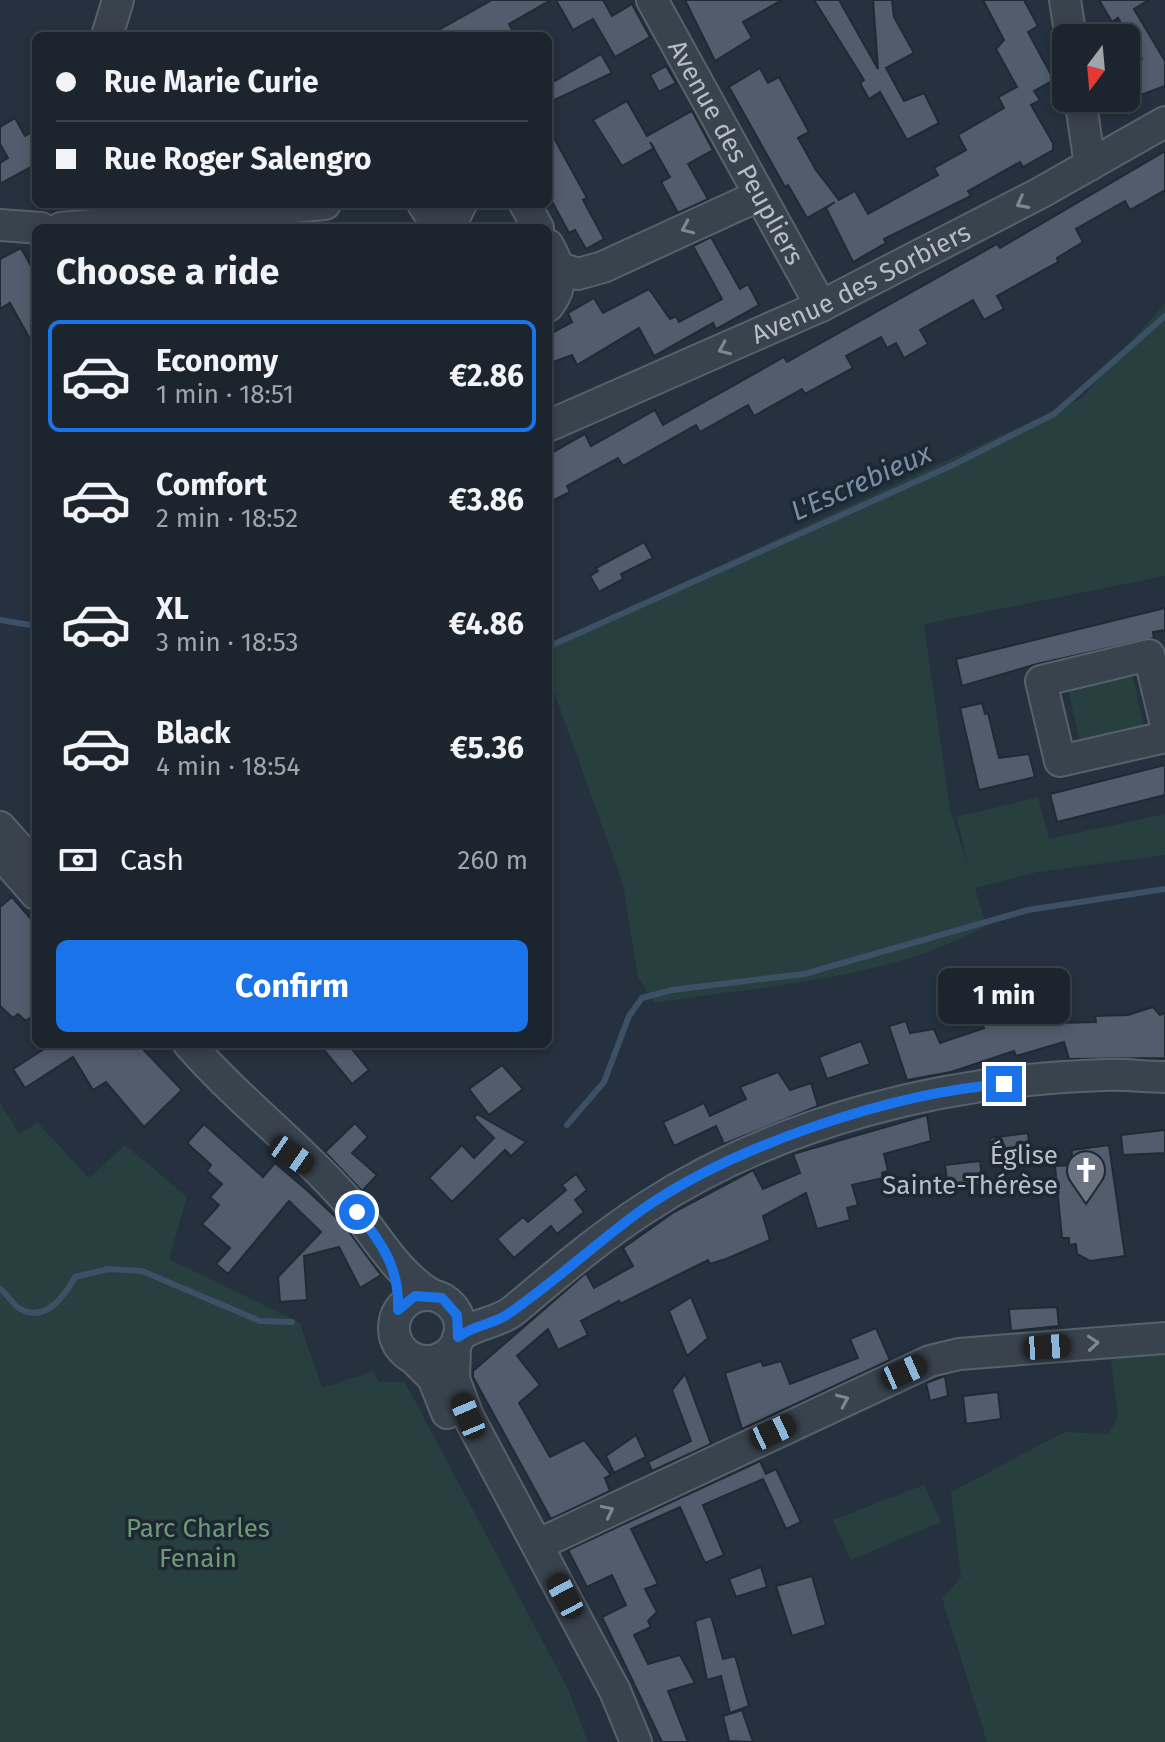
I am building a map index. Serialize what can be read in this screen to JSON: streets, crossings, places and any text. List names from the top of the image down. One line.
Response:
{"streets":{"street":["Avenue des Peupliers","Avenue des Sorbiers"]},"crossings":[["Avenue des Peupliers","Avenue des Sorbiers"]],"water":["L'Escrebieux"],"parks":["Parc Charles Fenain"],"places":{"church":["Église Sainte-Thérèse"]},"north":"bottom","page":{"banner":["Rue Marie Curie","Rue Roger Salengro"],"heading":"Choose a ride","list":[{"name":"Economy","note":"1 min · 18:51","value":"€2.86"},{"name":"Comfort","note":"2 min · 18:52","value":"€3.86"},{"name":"XL","note":"3 min · 18:53","value":"€4.86"},{"name":"Black","note":"4 min · 18:54","value":"€5.36"}],"pay":["Cash","260 m"],"buttons":"Confirm","bubble":"1 min"}}
